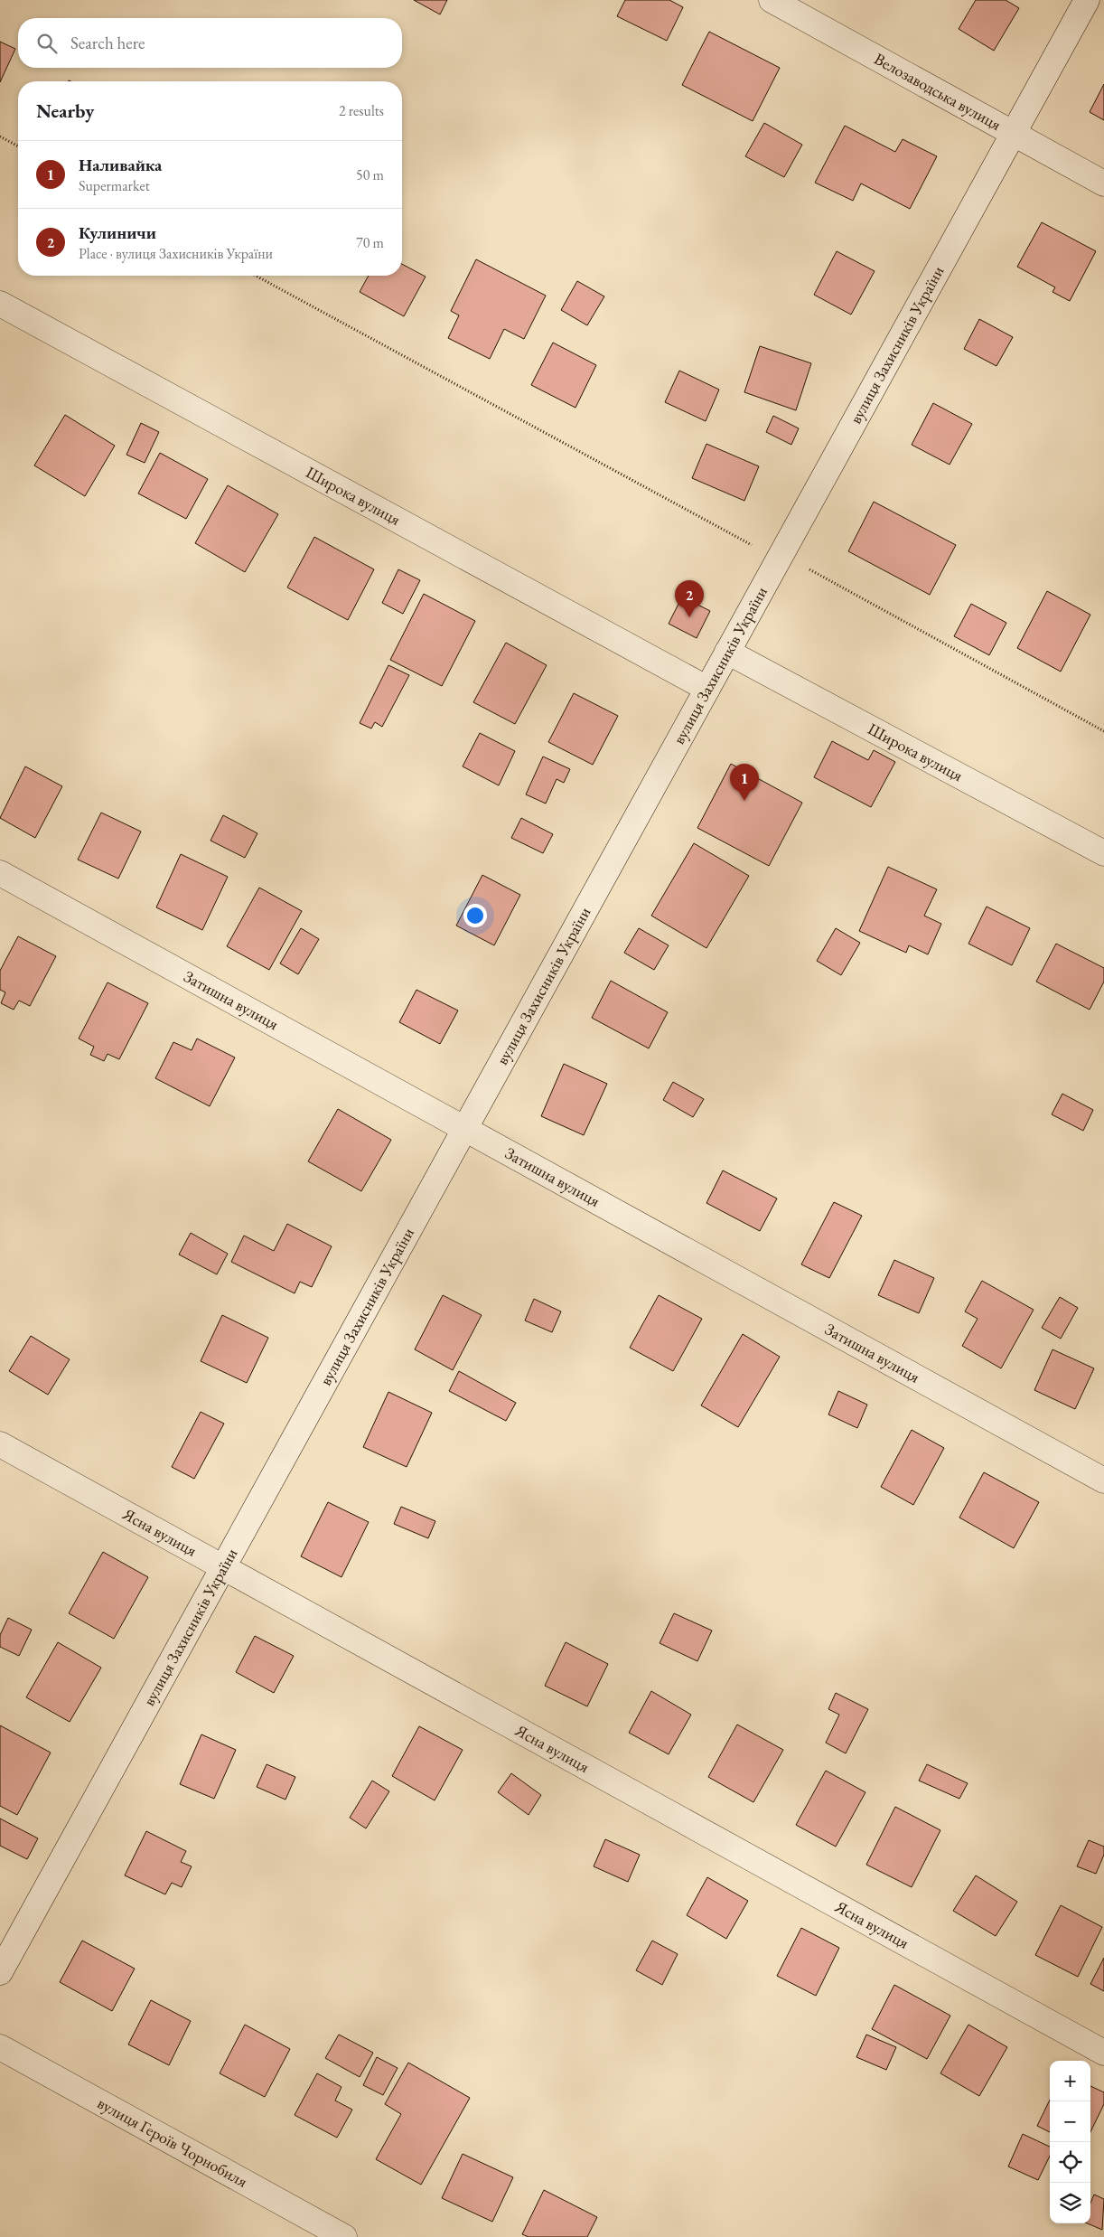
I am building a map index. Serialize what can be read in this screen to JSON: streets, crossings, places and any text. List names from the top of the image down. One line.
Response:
{"streets":{"street":["Велозаводська вулиця","вулиця Захисників України","Широка вулиця","Затишна вулиця","Ясна вулиця","вулиця Героїв Чорнобиля"]},"crossings":[["Велозаводська вулиця","вулиця Захисників України"],["вулиця Захисників України","Широка вулиця"],["вулиця Захисників України","Затишна вулиця"],["вулиця Захисників України","Ясна вулиця"]],"page":{"search":"Search here","heading":["Nearby","2 results"],"list":[{"mark":"1","name":"Наливайка","note":"Supermarket","value":"50 m"},{"mark":"2","name":"Кулиничи","note":"Place · вулиця Захисників України","value":"70 m"}],"pins":["2","1"],"map_buttons":["+","−"]}}
